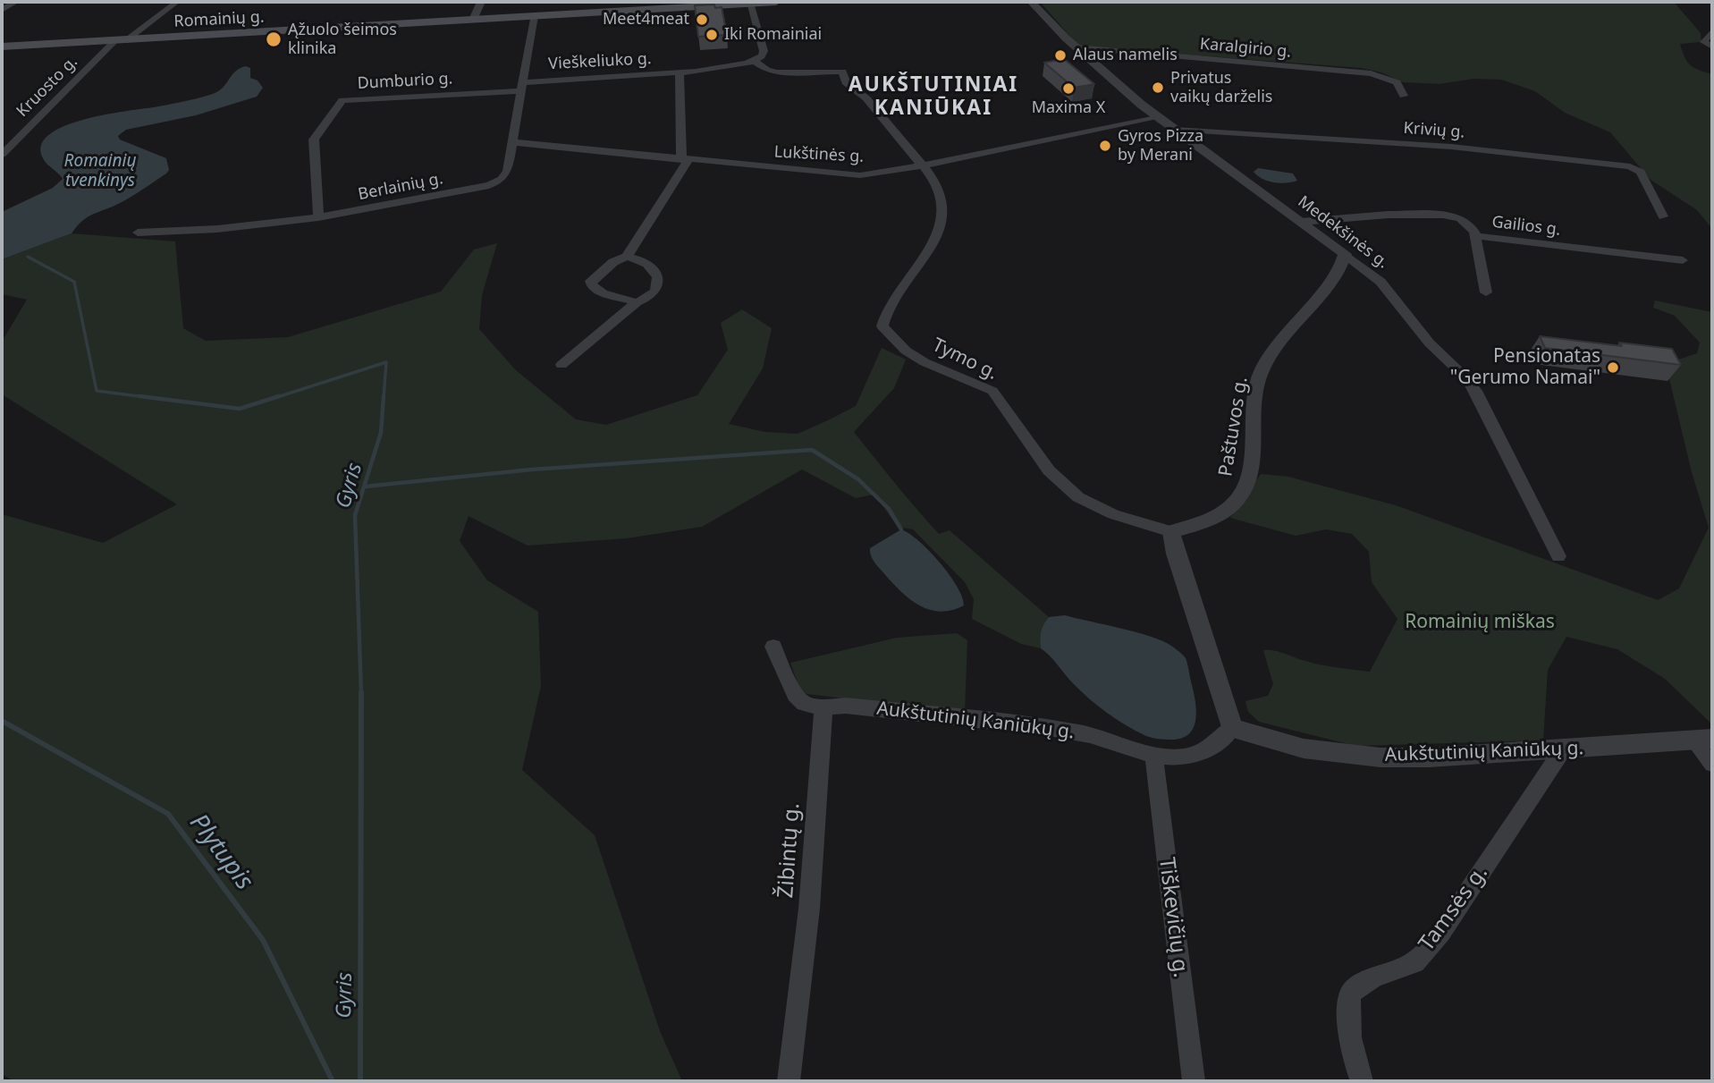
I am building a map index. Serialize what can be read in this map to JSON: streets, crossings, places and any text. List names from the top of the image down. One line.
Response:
{"streets":{"main road":["Romainių g."],"street":["Karalgirio g.","Vieškeliuko g.","Dumburio g.","Kruosto g.","Krivių g.","Lukštinės g.","Berlainių g.","Gailios g.","Medekšinės g.","Tymo g.","Paštuvos g.","Aukštutinių Kaniūkų g.","Žibintų g.","Tamsės g.","Tiškevičių g."]},"crossings":[["Romainių g.","Kruosto g."],["Romainių g.","Berlainių g."],["Karalgirio g.","Medekšinės g."],["Vieškeliuko g.","Dumburio g."],["Vieškeliuko g.","Lukštinės g."],["Vieškeliuko g.","Berlainių g."],["Dumburio g.","Berlainių g."],["Krivių g.","Medekšinės g."],["Lukštinės g.","Berlainių g."],["Lukštinės g.","Medekšinės g."],["Lukštinės g.","Tymo g."],["Gailios g.","Medekšinės g."],["Medekšinės g.","Paštuvos g."],["Tymo g.","Paštuvos g."],["Aukštutinių Kaniūkų g.","Žibintų g."],["Aukštutinių Kaniūkų g.","Tamsės g."],["Aukštutinių Kaniūkų g.","Tiškevičių g."]],"districts":["AUKŠTUTINIAI KANIŪKAI"],"water":["Romainių tvenkinys","Gyris","Plytupis"],"parks":["Romainių miškas"],"places":["Meet4meat","Iki Romainiai","Ąžuolo šeimos klinika","Alaus namelis","Privatus vaikų darželis","Maxima X","Gyros Pizza by Merani","Pensionatas \"Gerumo Namai\""]}
